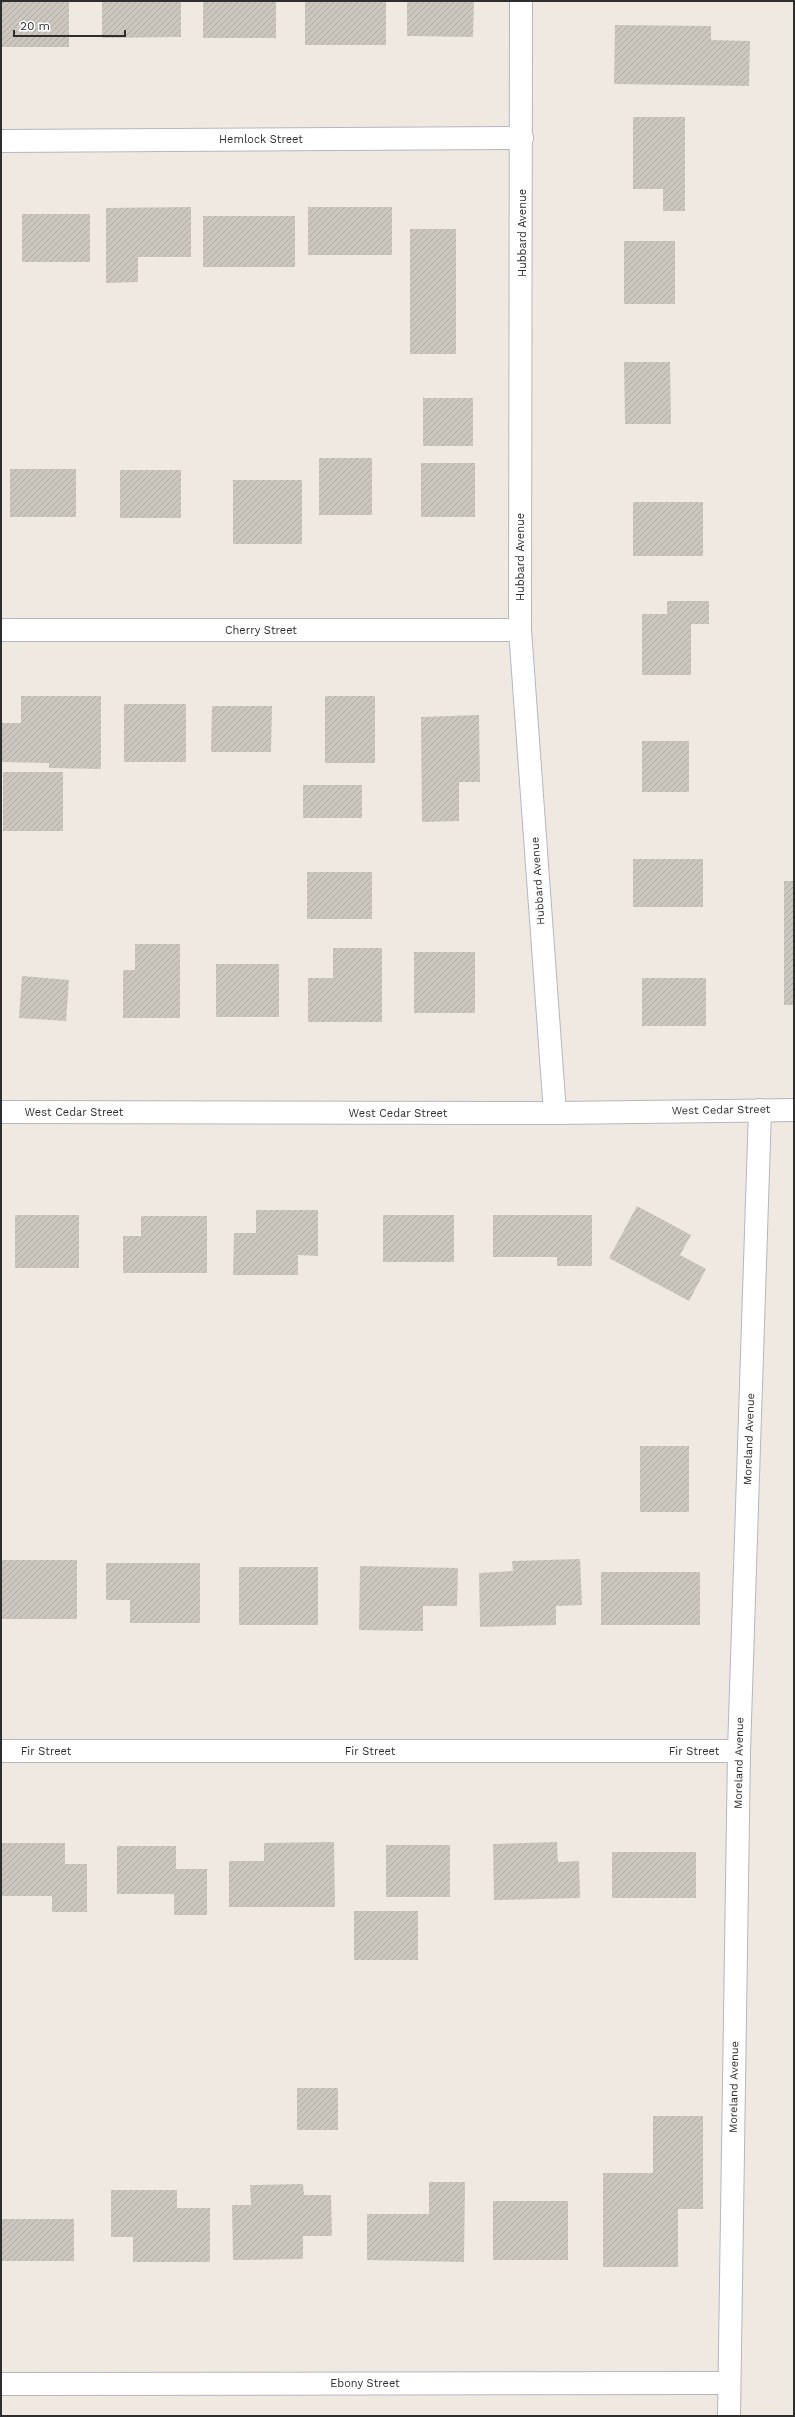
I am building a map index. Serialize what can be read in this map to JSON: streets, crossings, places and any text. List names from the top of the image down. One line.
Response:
{"streets":{"street":["Hemlock Street","Hubbard Avenue","Cherry Street","West Cedar Street","Moreland Avenue","Fir Street","Ebony Street"]},"crossings":[["Hemlock Street","Hubbard Avenue"],["Hubbard Avenue","Cherry Street"],["Hubbard Avenue","West Cedar Street"],["West Cedar Street","Moreland Avenue"],["Moreland Avenue","Fir Street"],["Moreland Avenue","Ebony Street"]],"scale_bar":"20 m"}
